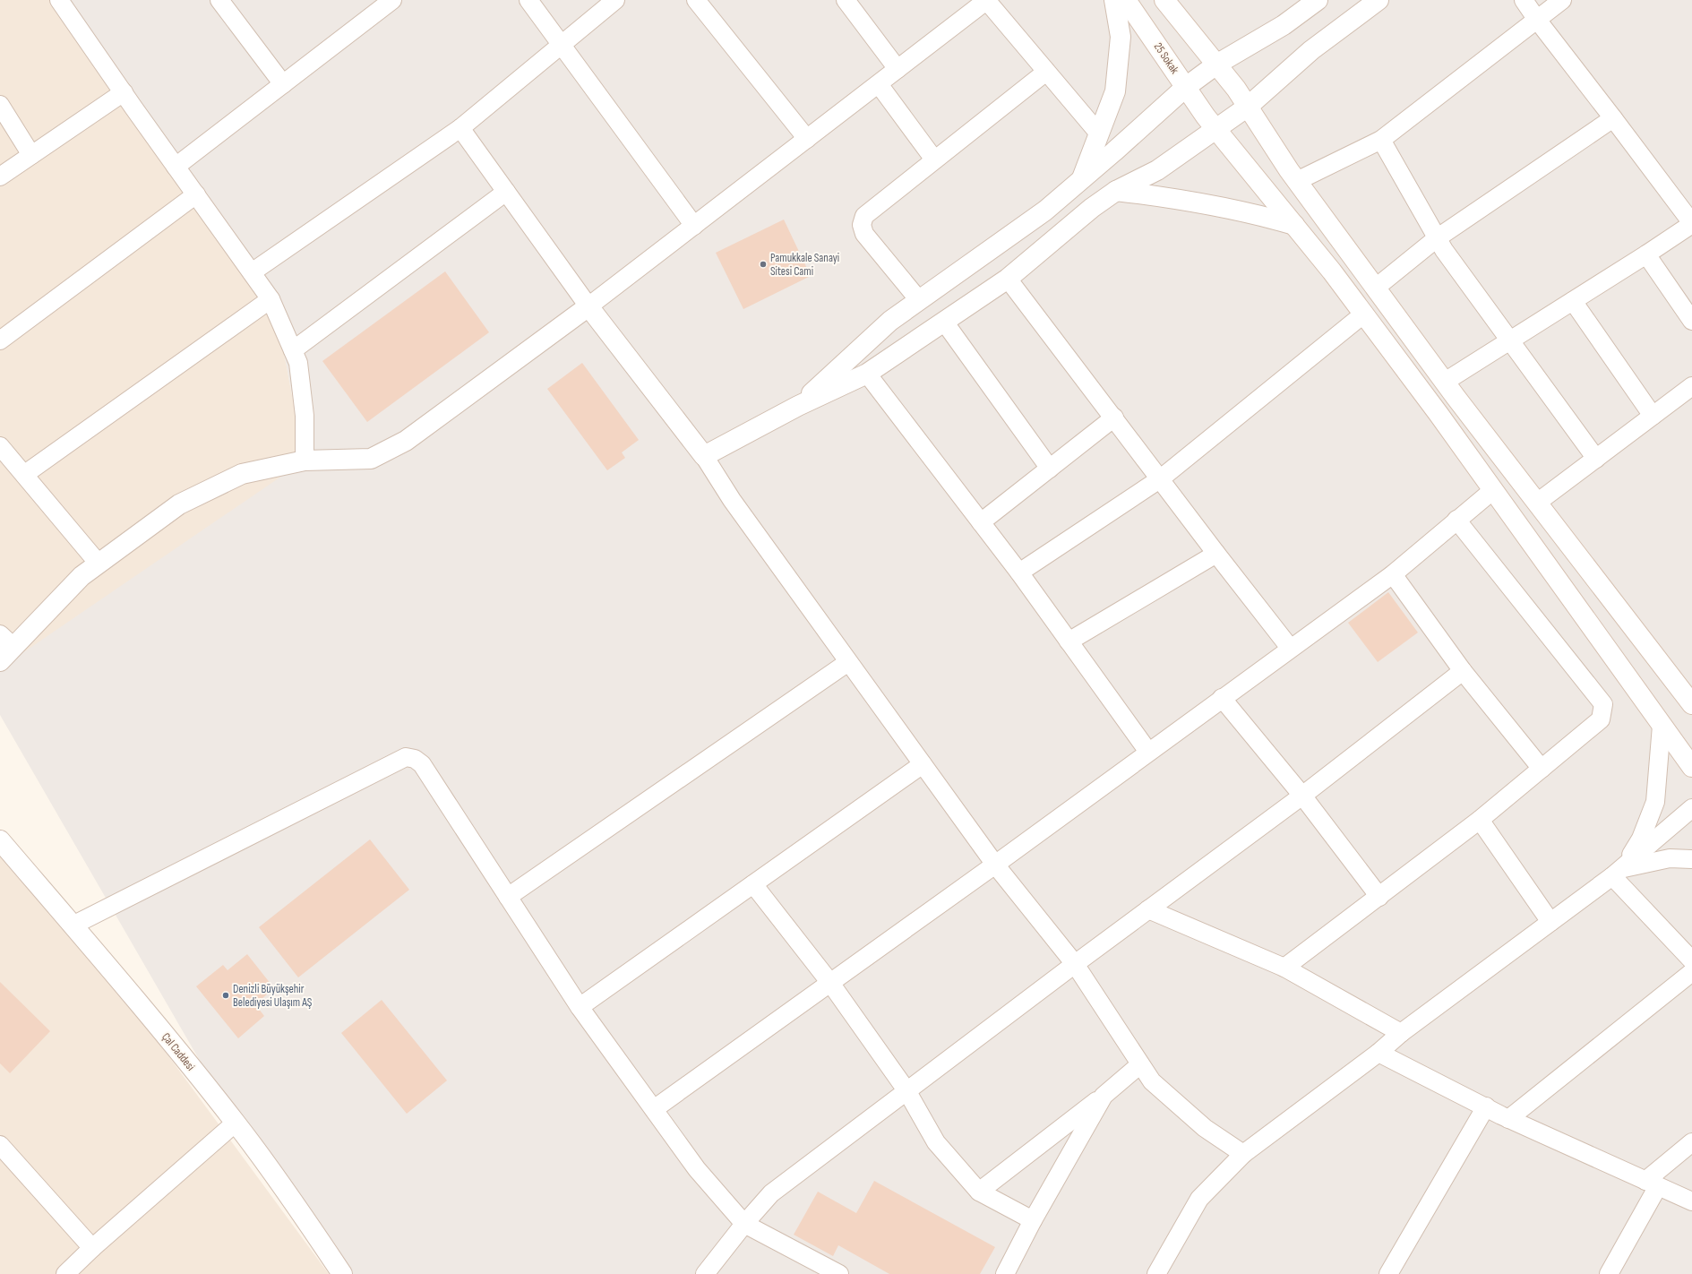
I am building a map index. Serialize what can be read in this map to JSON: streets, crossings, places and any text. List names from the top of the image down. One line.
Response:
{"streets":{"street":["25 Sokak","Çal Caddesi"]},"places":["Pamukkale Sanayi Sitesi Cami","Denizli Büyükşehir Belediyesi Ulaşım AŞ"]}
